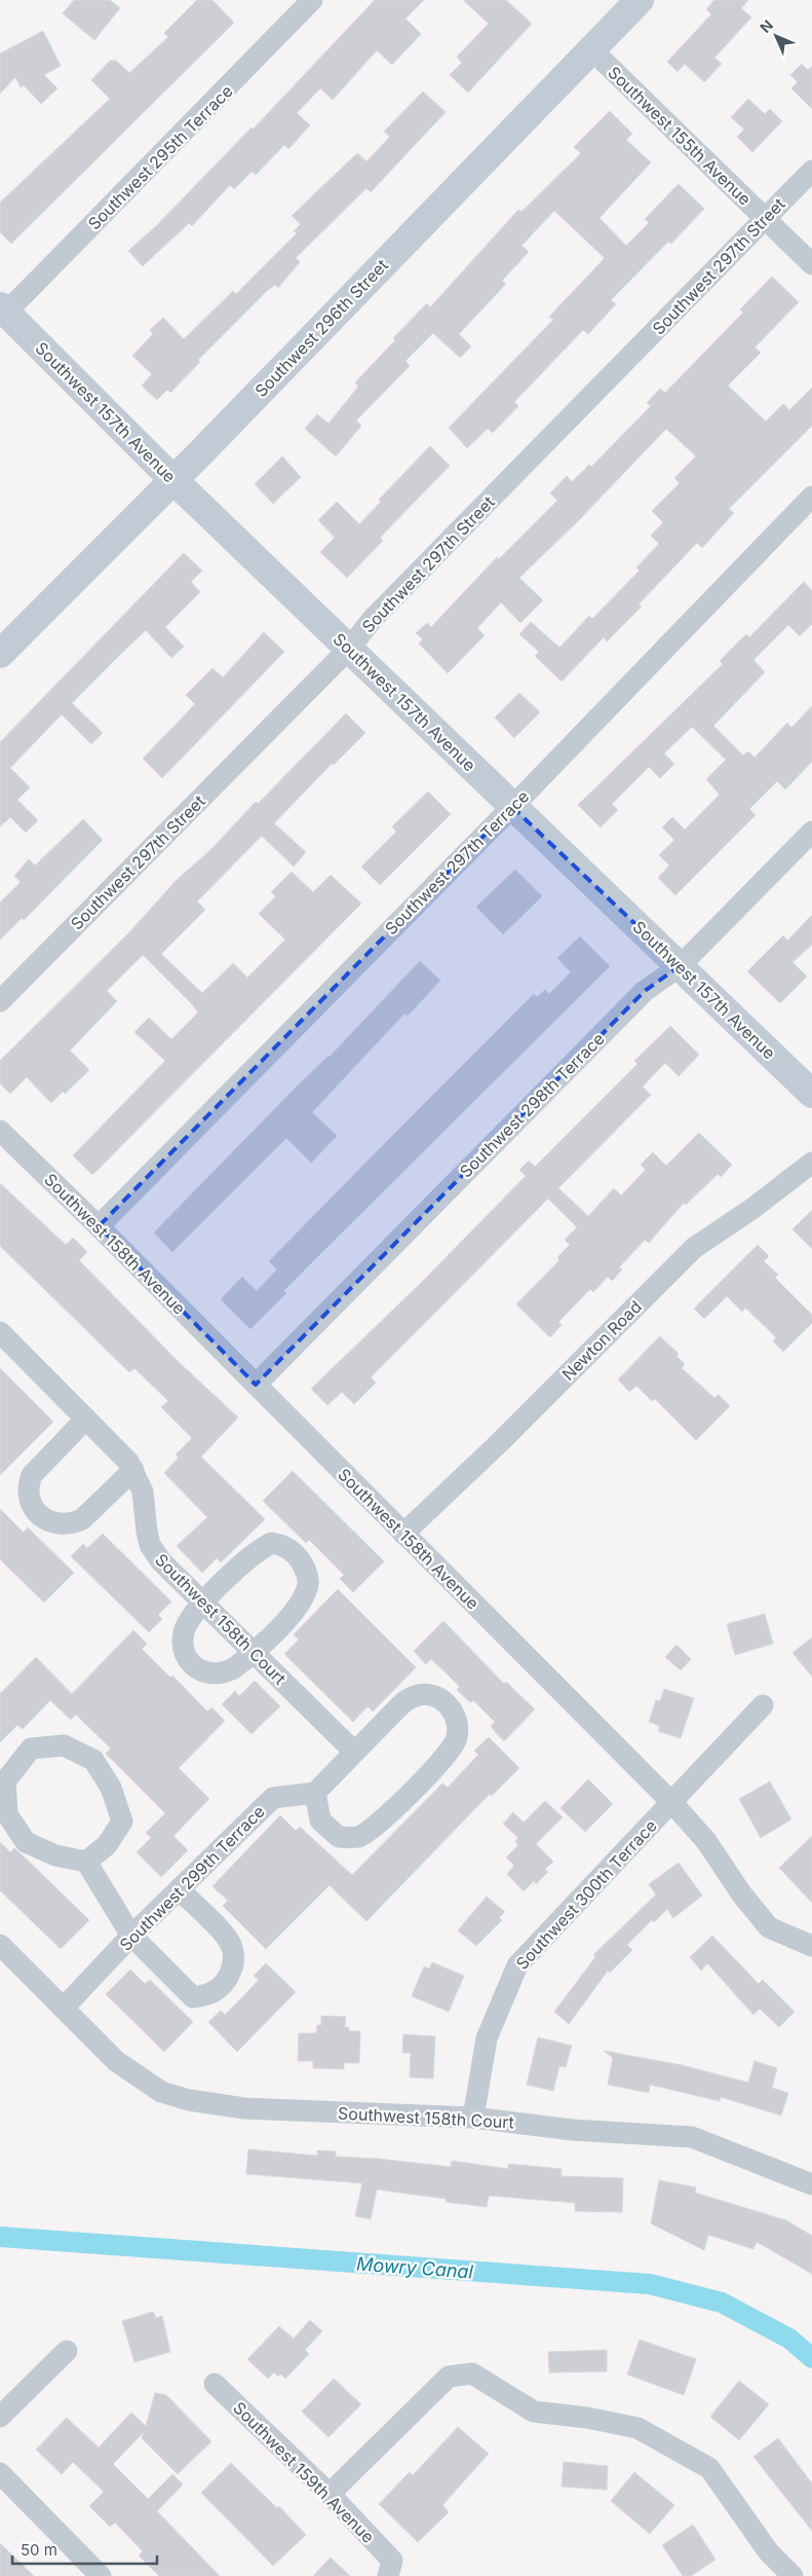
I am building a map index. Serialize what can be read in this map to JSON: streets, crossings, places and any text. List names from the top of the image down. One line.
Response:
{"streets":{"street":["Southwest 155th Avenue","Southwest 295th Terrace","Southwest 297th Street","Southwest 296th Street","Southwest 157th Avenue","Southwest 297th Terrace","Southwest 298th Terrace","Southwest 158th Avenue","Newton Road","Southwest 158th Court","Southwest 299th Terrace","Southwest 300th Terrace","Southwest 159th Avenue"]},"crossings":[["Southwest 155th Avenue","Southwest 297th Street"],["Southwest 155th Avenue","Southwest 296th Street"],["Southwest 295th Terrace","Southwest 157th Avenue"],["Southwest 297th Street","Southwest 157th Avenue"],["Southwest 296th Street","Southwest 157th Avenue"],["Southwest 157th Avenue","Southwest 297th Terrace"],["Southwest 157th Avenue","Southwest 298th Terrace"],["Southwest 297th Terrace","Southwest 158th Avenue"],["Southwest 298th Terrace","Southwest 158th Avenue"],["Southwest 158th Avenue","Newton Road"],["Southwest 158th Avenue","Southwest 300th Terrace"],["Southwest 158th Court","Southwest 299th Terrace"],["Southwest 158th Court","Southwest 300th Terrace"]],"water":["Mowry Canal"],"scale_bar":"50 m","north":"top left"}
